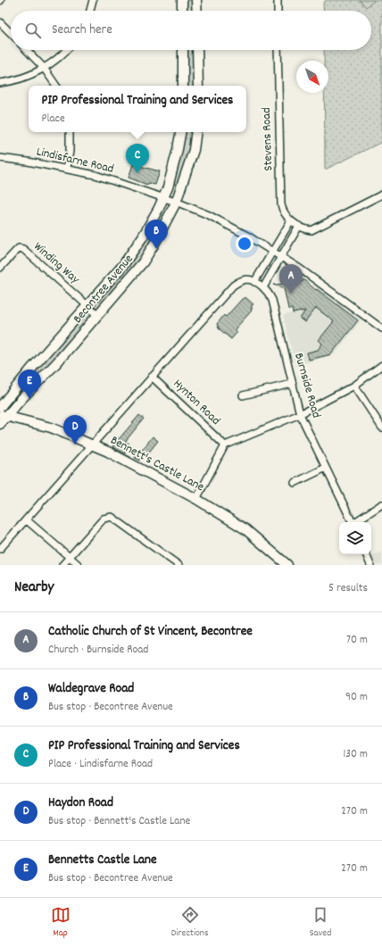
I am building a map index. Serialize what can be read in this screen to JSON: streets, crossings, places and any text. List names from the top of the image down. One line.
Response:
{"streets":{"street":["Stevens Road","Lindisfarne Road","Winding Way","Becontree Avenue","Burnside Road","Hynton Road","Bennett's Castle Lane"]},"crossings":[["Lindisfarne Road","Becontree Avenue"],["Winding Way","Becontree Avenue"],["Becontree Avenue","Bennett's Castle Lane"],["Burnside Road","Hynton Road"]],"north":"bottom right","page":{"search":"Search here","popup":["PIP Professional Training and Services","Place"],"pins":["C","B","A","E","D"],"heading":["Nearby","5 results"],"list":[{"mark":"A","name":"Catholic Church of St Vincent, Becontree","note":"Church · Burnside Road","value":"70 m"},{"mark":"B","name":"Waldegrave Road","note":"Bus stop · Becontree Avenue","value":"90 m"},{"mark":"C","name":"PIP Professional Training and Services","note":"Place · Lindisfarne Road","value":"130 m"},{"mark":"D","name":"Haydon Road","note":"Bus stop · Bennett's Castle Lane","value":"270 m"},{"mark":"E","name":"Bennetts Castle Lane","note":"Bus stop · Becontree Avenue","value":"270 m"}],"nav":["Map","Directions","Saved"]}}
